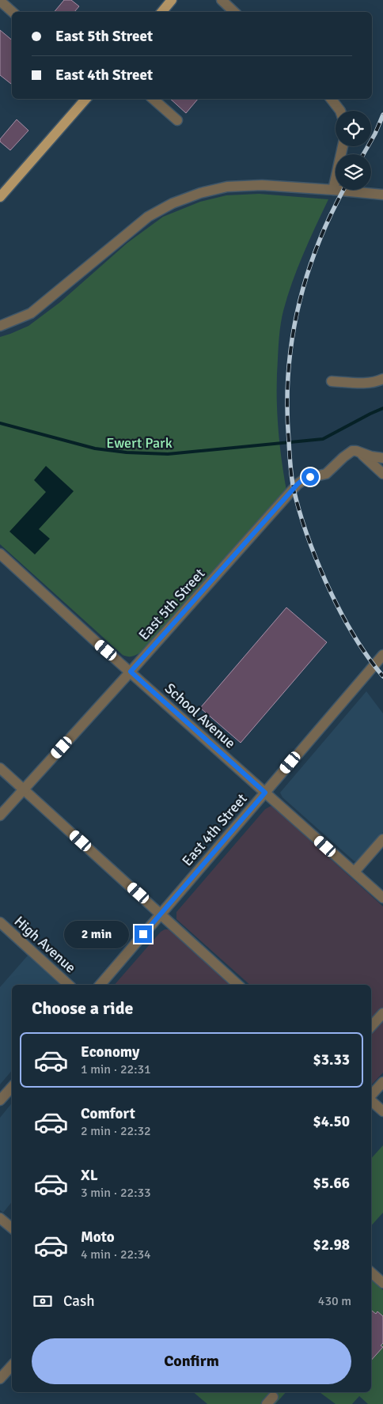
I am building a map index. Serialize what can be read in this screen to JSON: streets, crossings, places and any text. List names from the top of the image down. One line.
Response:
{"streets":{"street":["East 5th Street","School Avenue","East 4th Street","High Avenue"]},"crossings":[["East 5th Street","School Avenue"],["School Avenue","East 4th Street"]],"parks":["Ewert Park"],"page":{"banner":["East 5th Street","East 4th Street"],"bubble":"2 min","heading":"Choose a ride","list":[{"name":"Economy","note":"1 min · 22:31","value":"$3.33"},{"name":"Comfort","note":"2 min · 22:32","value":"$4.50"},{"name":"XL","note":"3 min · 22:33","value":"$5.66"},{"name":"Moto","note":"4 min · 22:34","value":"$2.98"}],"pay":["Cash","430 m"],"buttons":"Confirm"}}
